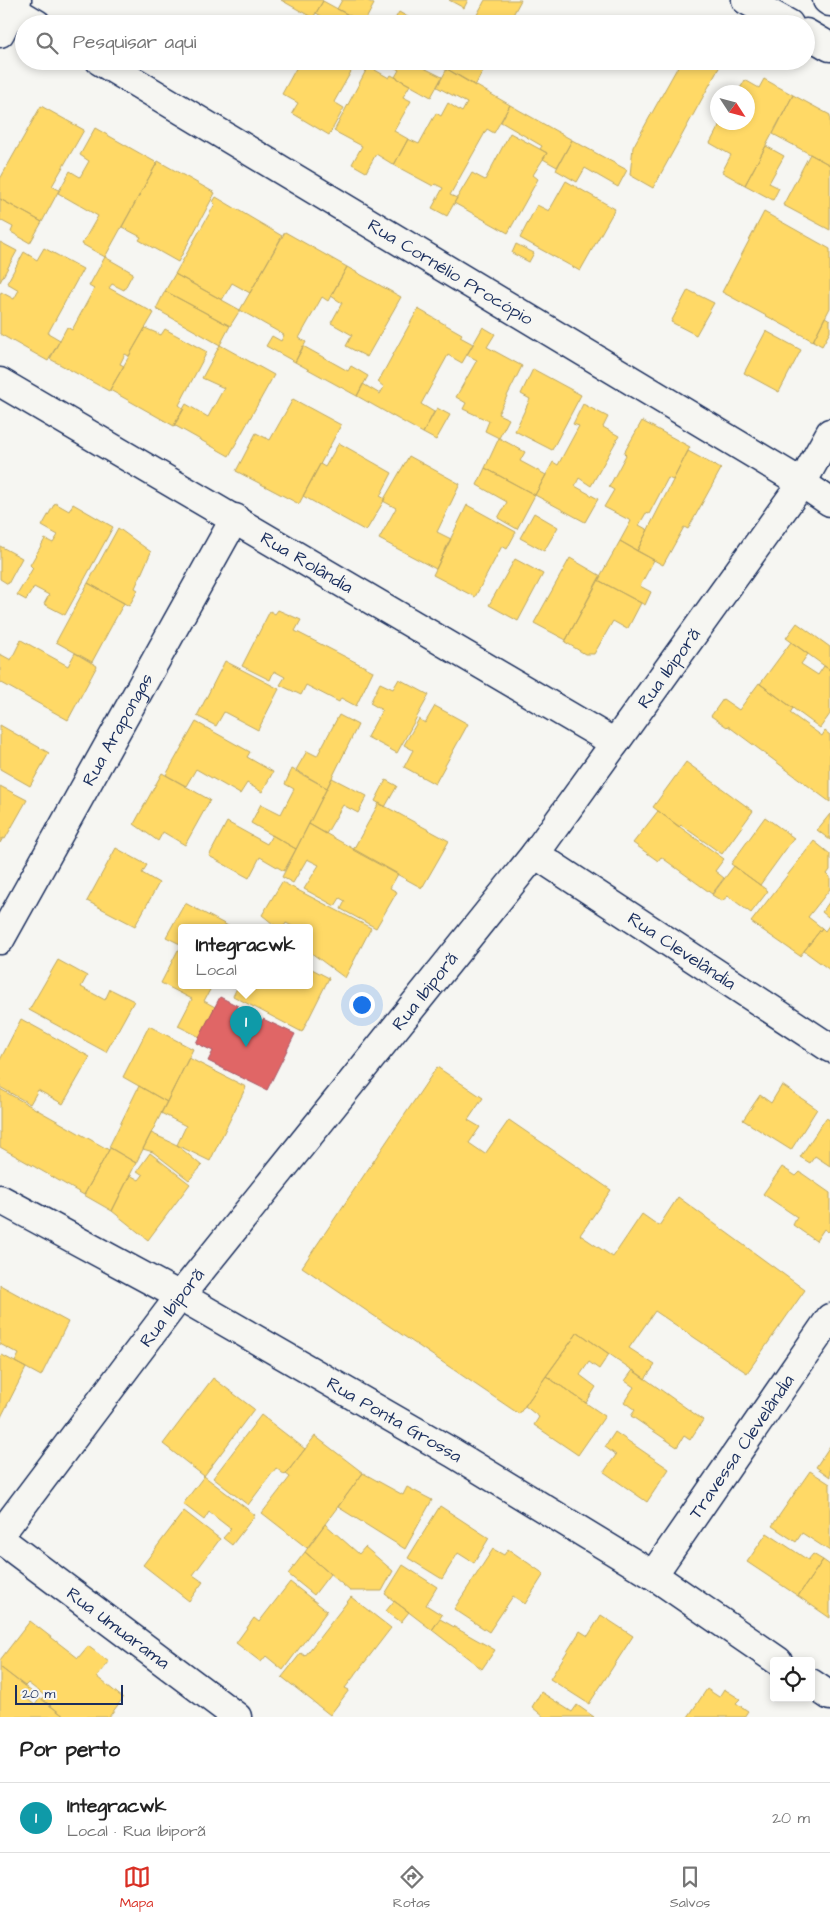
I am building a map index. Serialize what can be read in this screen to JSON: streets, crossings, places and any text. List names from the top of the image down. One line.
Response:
{"streets":{"street":["Rua Cornélio Procópio","Rua Rolândia","Rua Ibiporã","Rua Arapongas","Rua Clevelândia","Rua Ponta Grossa","Travessa Clevelândia","Rua Umuarama"]},"crossings":[["Rua Cornélio Procópio","Rua Ibiporã"],["Rua Rolândia","Rua Ibiporã"],["Rua Rolândia","Rua Arapongas"],["Rua Ibiporã","Rua Clevelândia"],["Rua Ibiporã","Rua Ponta Grossa"],["Rua Ponta Grossa","Travessa Clevelândia"]],"scale_bar":"20 m","north":"bottom right","page":{"search":"Pesquisar aqui","popup":["Integracwk","Local"],"pins":"1","scale":"20 m","heading":"Por perto","list":[{"mark":"1","name":"Integracwk","note":"Local · Rua Ibiporã","value":"20 m"}],"nav":["Mapa","Rotas","Salvos"]}}
